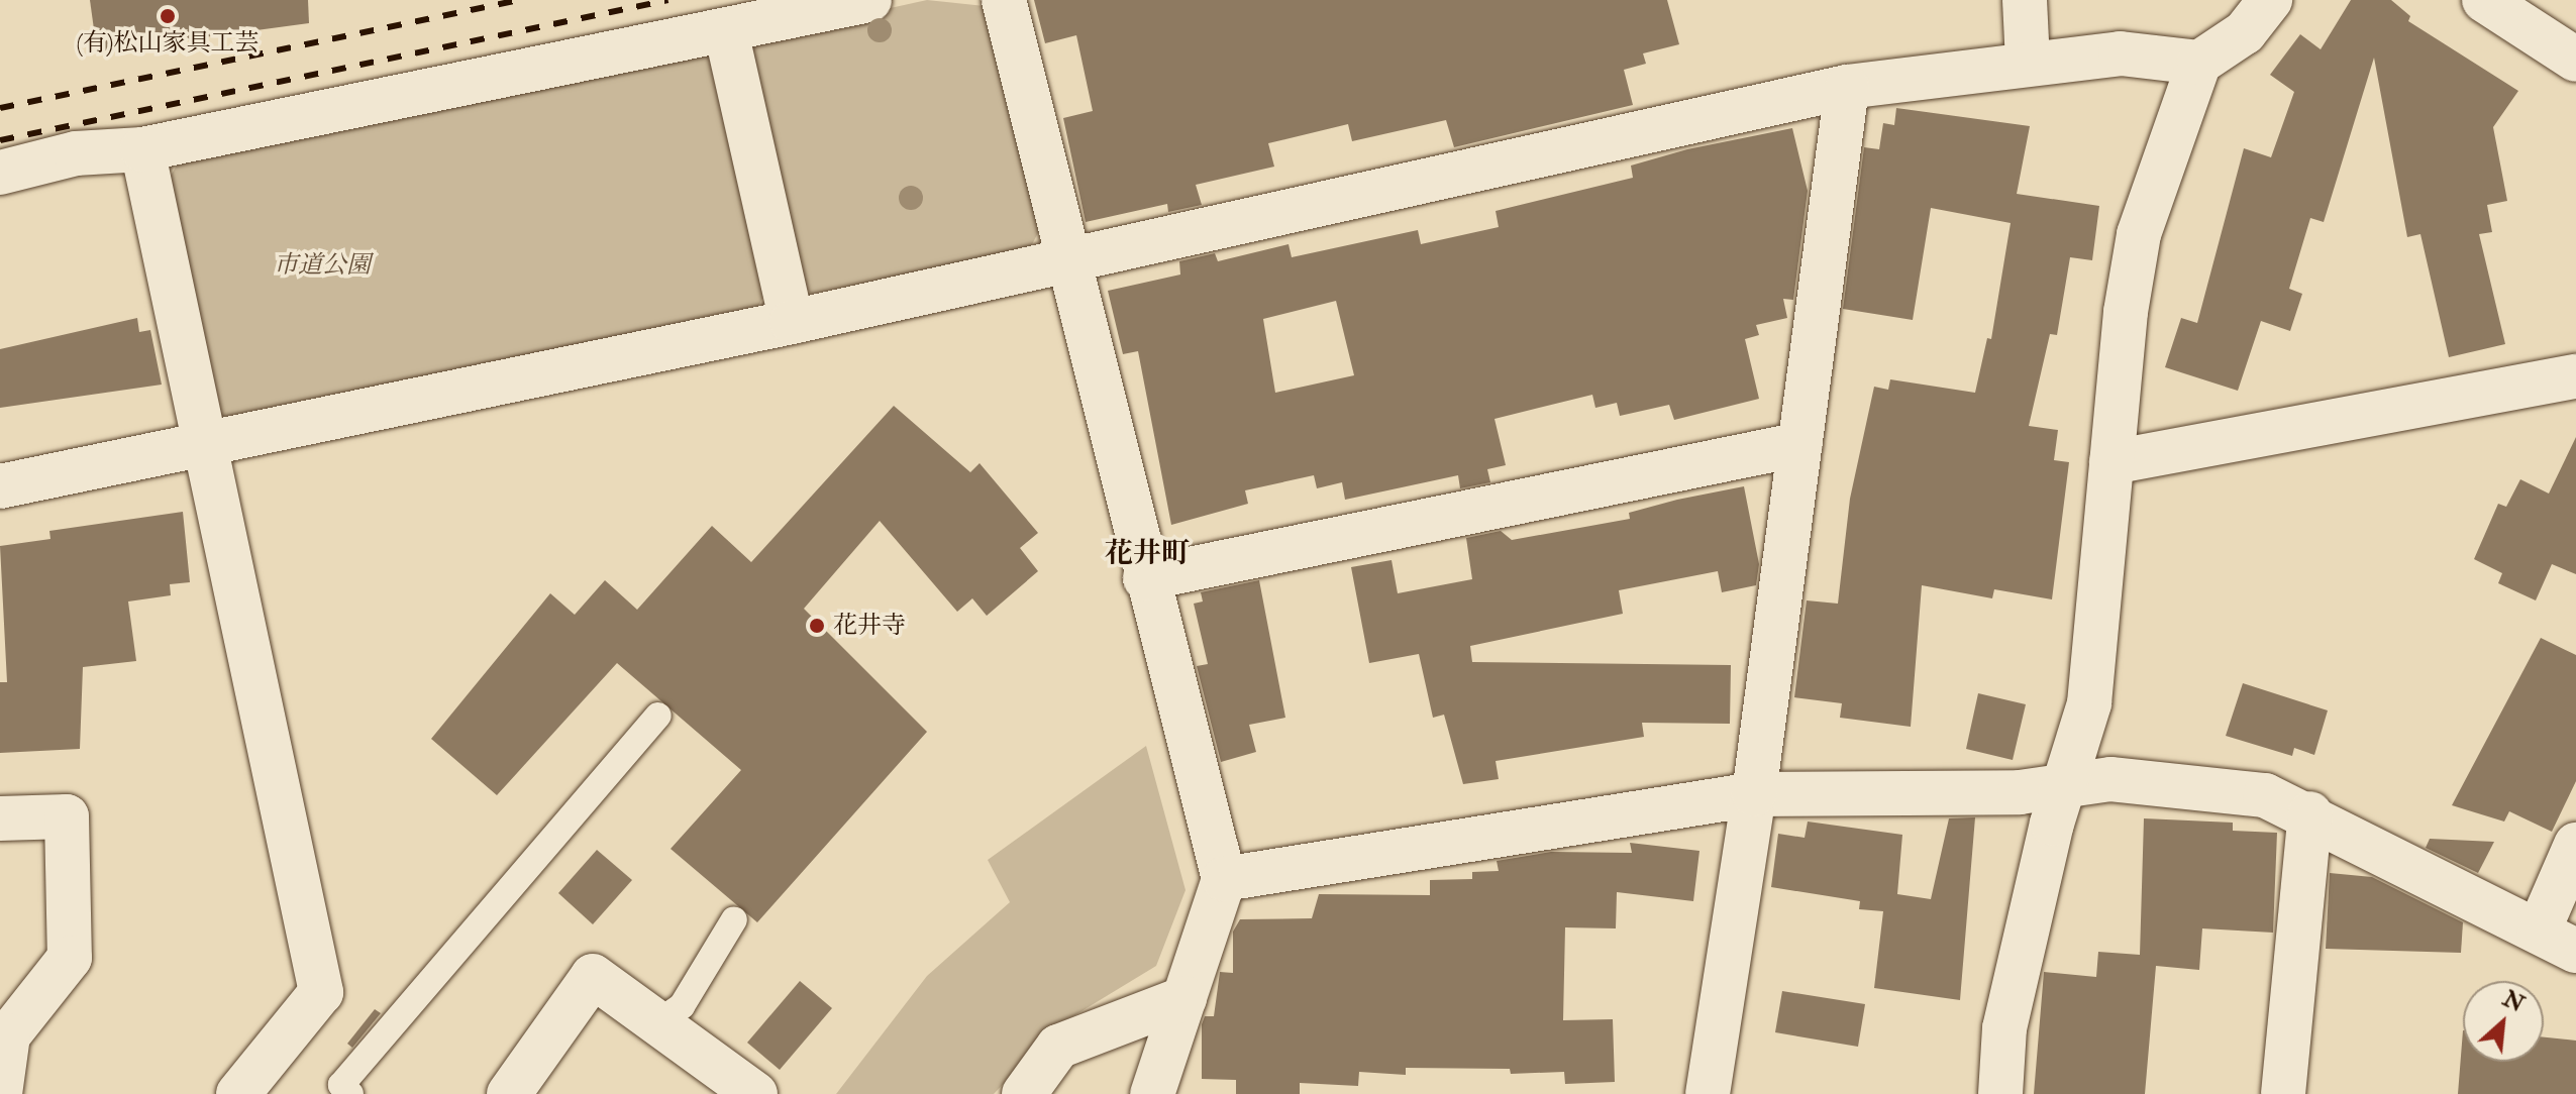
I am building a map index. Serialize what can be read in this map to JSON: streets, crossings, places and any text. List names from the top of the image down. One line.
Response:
{"districts":["花井町"],"parks":["市道公園"],"places":["(有)松山家具工芸","花井寺"],"north":"top right"}
